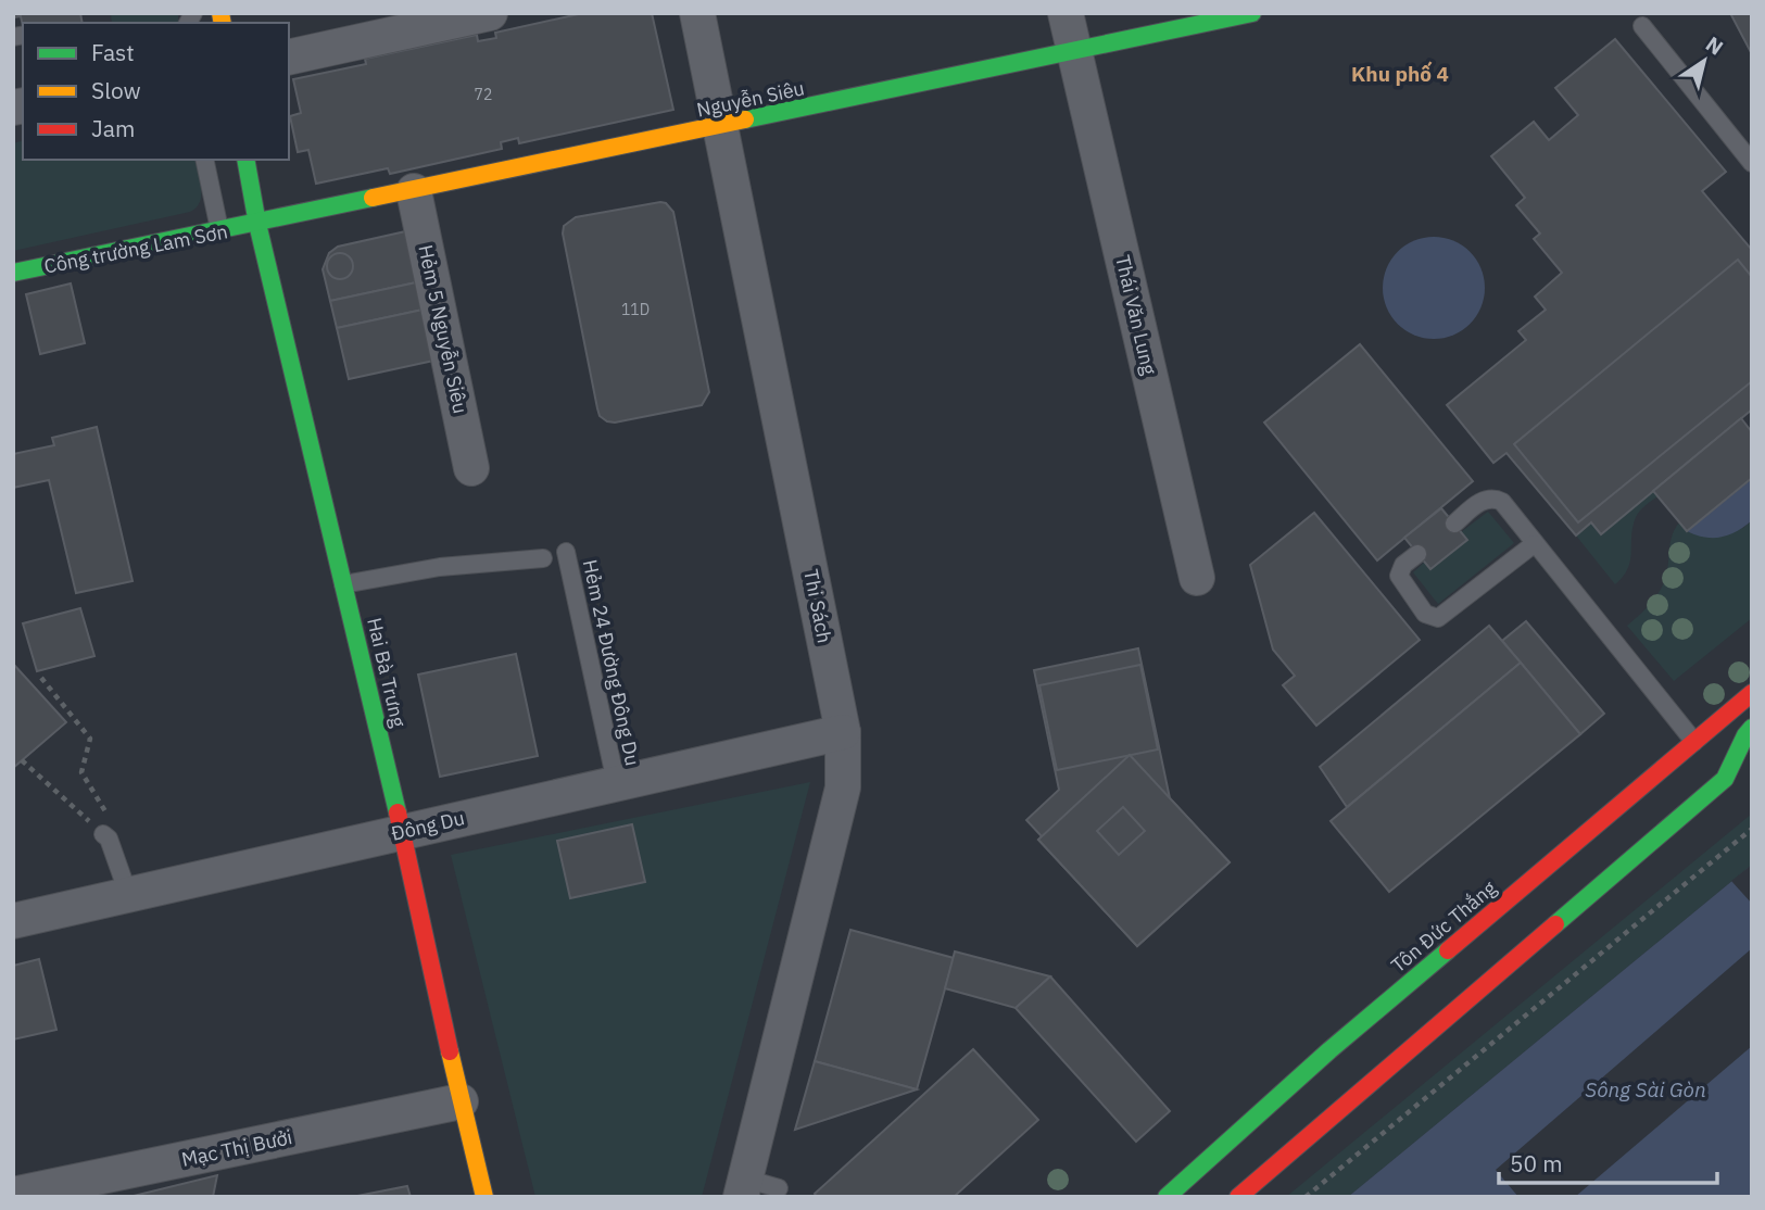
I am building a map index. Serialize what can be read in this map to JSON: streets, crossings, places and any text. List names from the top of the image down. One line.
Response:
{"streets":{"main road":["Nguyễn Siêu","Công trường Lam Sơn","Hai Bà Trưng","Tôn Đức Thắng"],"street":["Thái Văn Lung","Hẻm 5 Nguyễn Siêu","Thi Sách","Đông Du","Mạc Thị Bưởi"],"lane":["Hẻm 24 Đường Đông Du"]},"crossings":[["Nguyễn Siêu","Công trường Lam Sơn"],["Nguyễn Siêu","Thái Văn Lung"],["Nguyễn Siêu","Hẻm 5 Nguyễn Siêu"],["Nguyễn Siêu","Thi Sách"],["Nguyễn Siêu","Hai Bà Trưng"],["Công trường Lam Sơn","Hai Bà Trưng"],["Thi Sách","Đông Du"],["Hẻm 24 Đường Đông Du","Đông Du"],["Hai Bà Trưng","Đông Du"],["Hai Bà Trưng","Mạc Thị Bưởi"]],"districts":["Khu phố 4"],"water":["Sông Sài Gòn"],"house_numbers":["72","11D"],"legend":["Fast","Slow","Jam"],"scale_bar":"50 m","north":"top right"}
